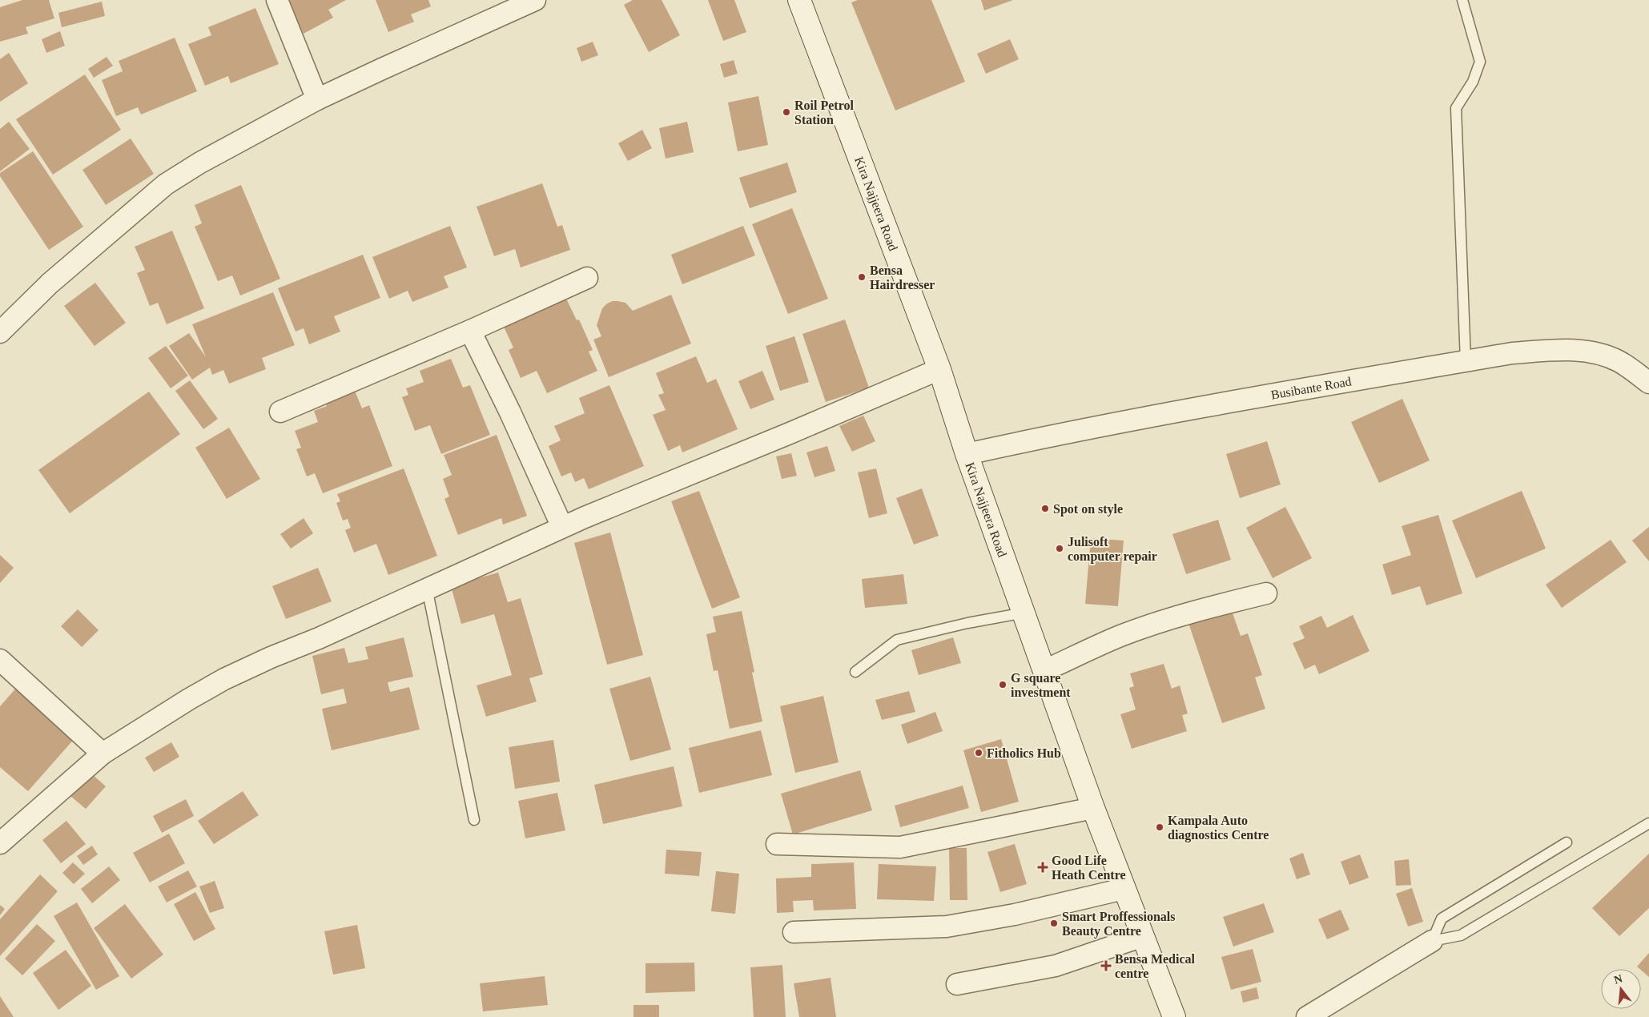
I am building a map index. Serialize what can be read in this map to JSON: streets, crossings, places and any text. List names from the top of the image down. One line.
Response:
{"streets":{"main road":["Kira Najjeera Road"],"street":["Busibante Road"]},"crossings":[["Kira Najjeera Road","Busibante Road"]],"places":{"other":["Roil Petrol Station","Bensa Hairdresser","Spot on style","Julisoft computer repair","G square investment","Fitholics Hub","Kampala Auto diagnostics Centre","Smart Proffessionals Beauty Centre"],"health":["Good Life Heath Centre","Bensa Medical centre"]},"north":"top"}
